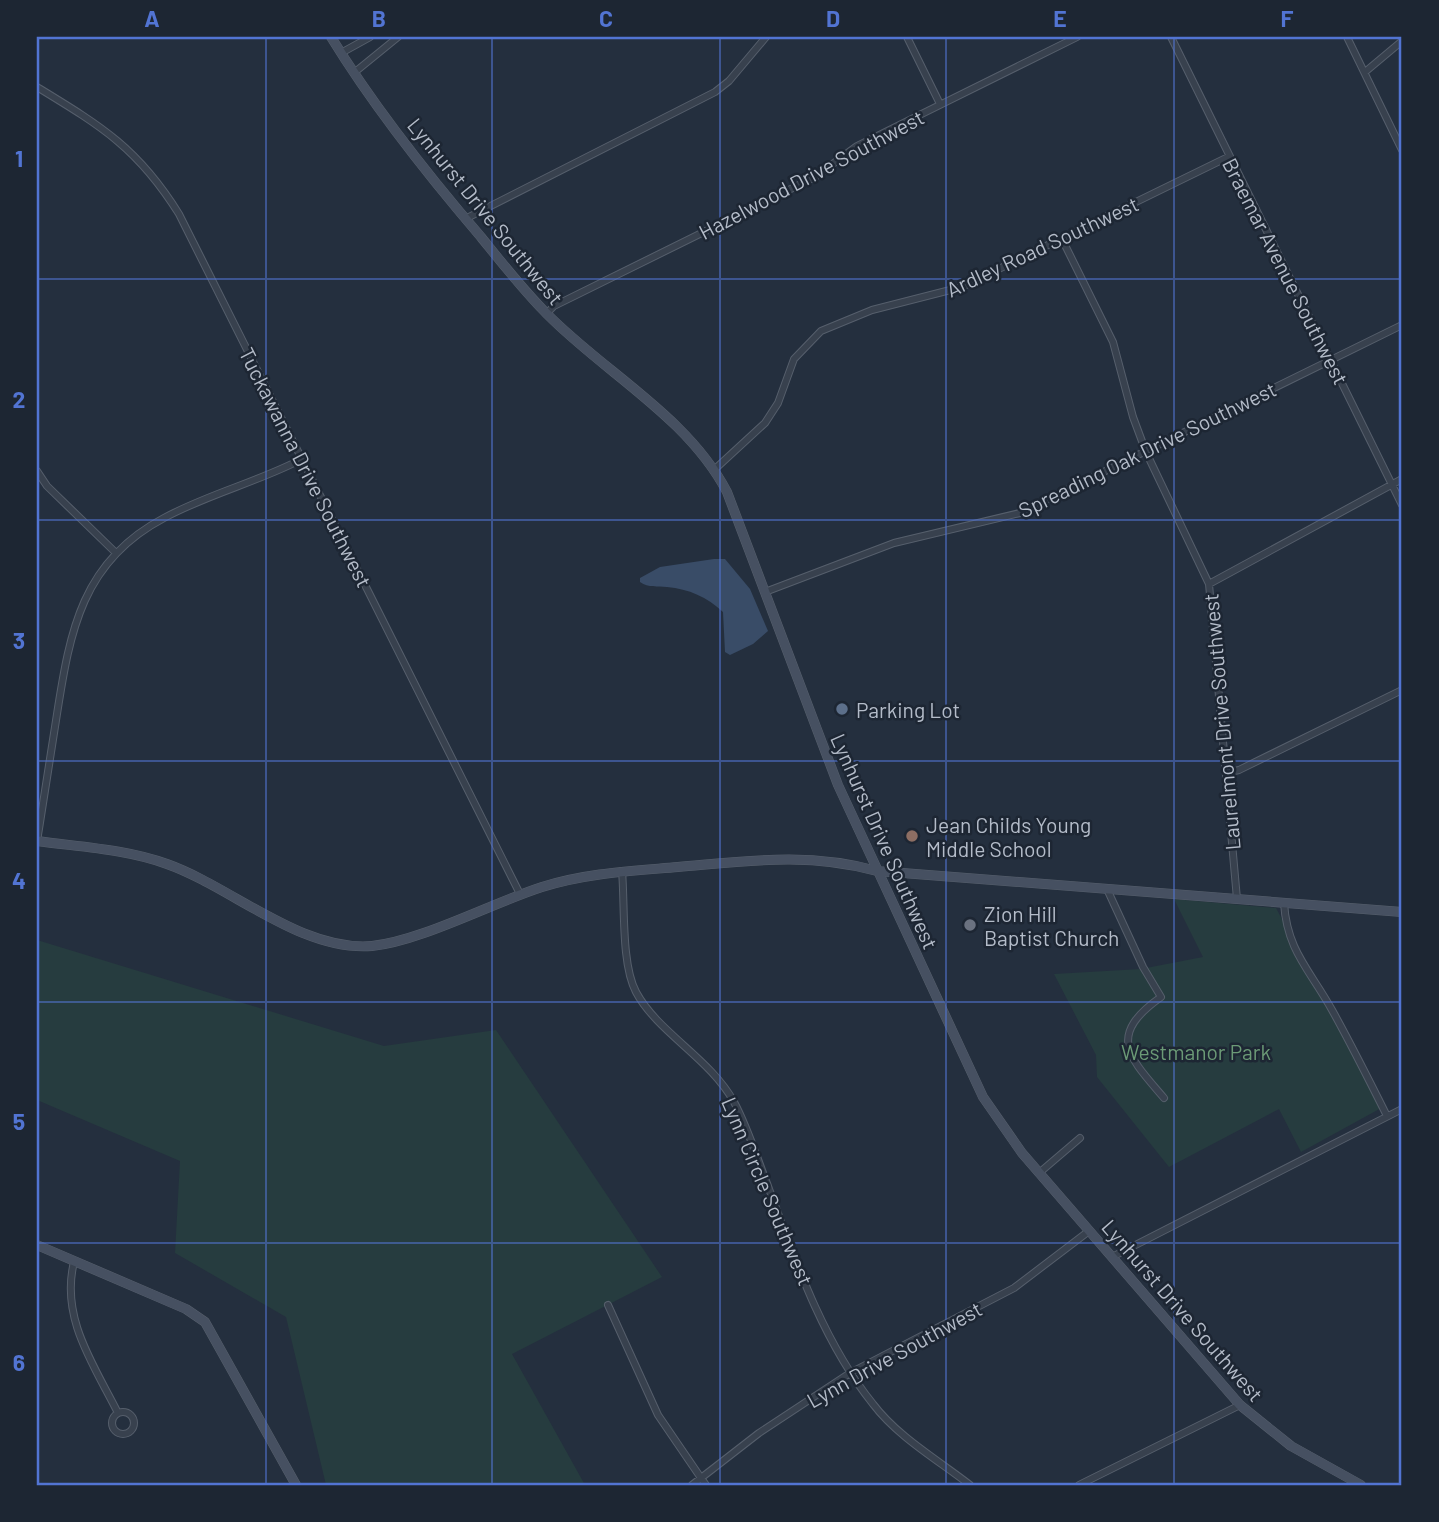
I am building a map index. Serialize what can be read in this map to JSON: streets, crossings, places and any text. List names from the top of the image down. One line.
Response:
{"streets":{"street":["Hazelwood Drive Southwest","Lynhurst Drive Southwest","Ardley Road Southwest","Braemar Avenue Southwest","Spreading Oak Drive Southwest","Tuckawanna Drive Southwest","Laurelmont Drive Southwest","Lynn Circle Southwest","Lynn Drive Southwest"]},"crossings":[["Hazelwood Drive Southwest","Lynhurst Drive Southwest"],["Lynhurst Drive Southwest","Ardley Road Southwest"],["Lynhurst Drive Southwest","Spreading Oak Drive Southwest"],["Lynhurst Drive Southwest","Lynn Drive Southwest"],["Ardley Road Southwest","Braemar Avenue Southwest"],["Ardley Road Southwest","Laurelmont Drive Southwest"],["Braemar Avenue Southwest","Spreading Oak Drive Southwest"],["Spreading Oak Drive Southwest","Laurelmont Drive Southwest"],["Lynn Circle Southwest","Lynn Drive Southwest"]],"parks":["Westmanor Park"],"places":["Parking Lot","Jean Childs Young Middle School","Zion Hill Baptist Church"],"grid":{"columns":["A","B","C","D","E","F"],"rows":["1","2","3","4","5","6"]}}
